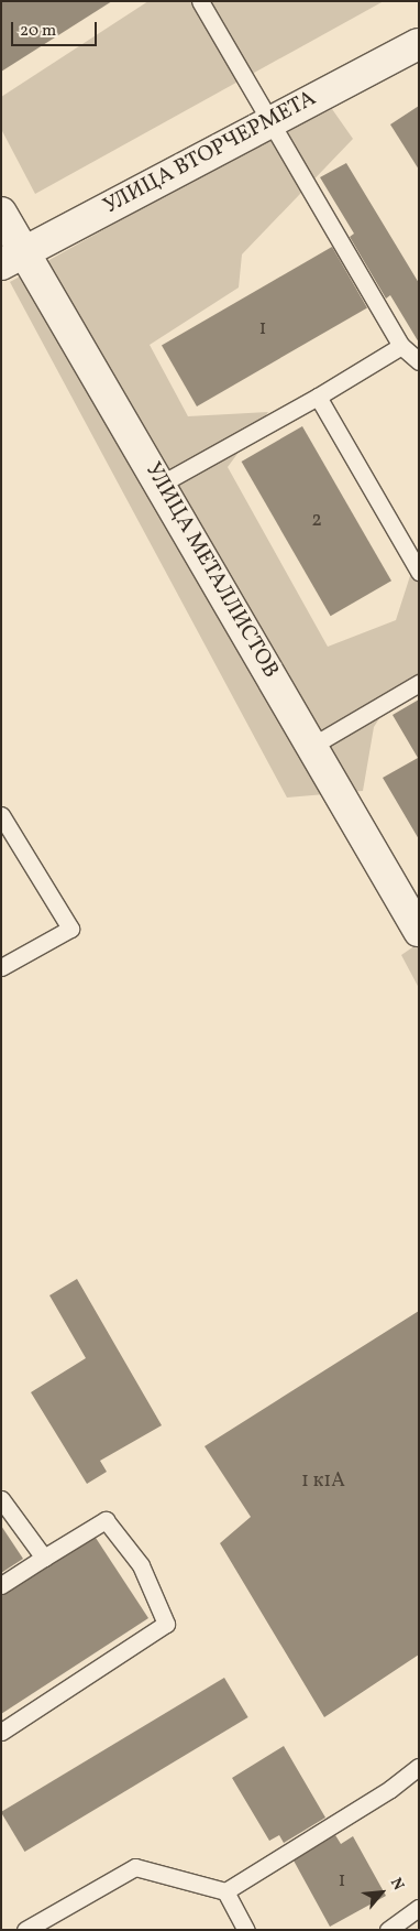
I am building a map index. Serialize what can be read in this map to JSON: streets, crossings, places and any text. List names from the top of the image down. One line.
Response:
{"streets":{"street":["УЛИЦА ВТОРЧЕРМЕТА","УЛИЦА МЕТАЛЛИСТОВ"]},"crossings":[["УЛИЦА ВТОРЧЕРМЕТА","УЛИЦА МЕТАЛЛИСТОВ"]],"house_numbers":["1","2","1 к1А","1"],"scale_bar":"20 m","north":"top right"}
